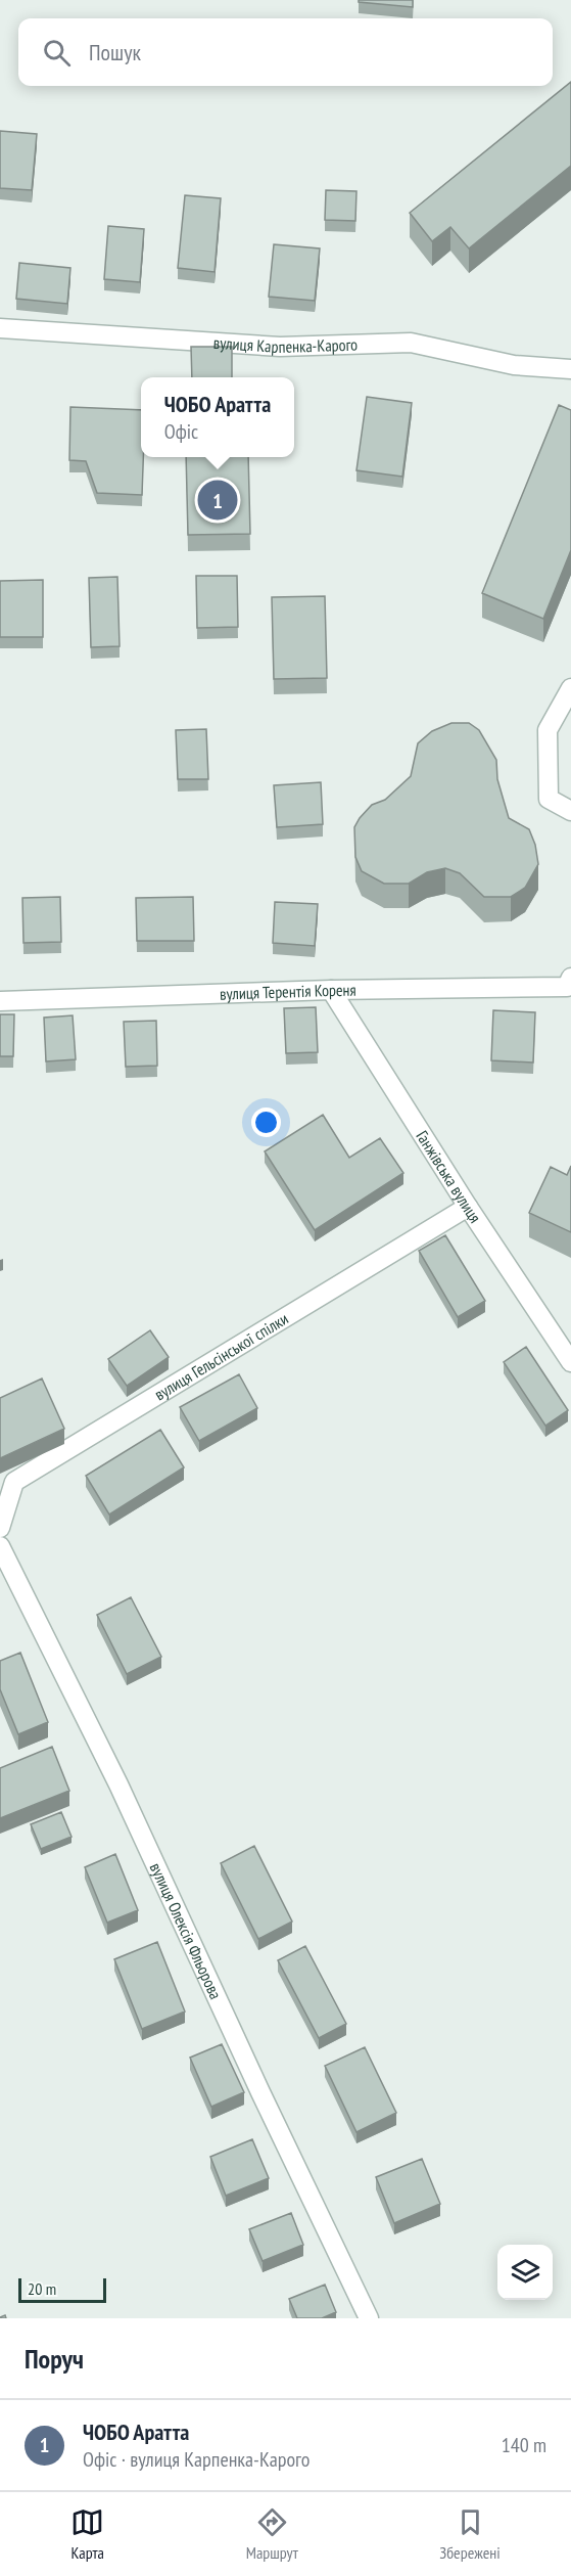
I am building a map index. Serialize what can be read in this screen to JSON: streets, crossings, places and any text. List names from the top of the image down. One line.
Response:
{"streets":{"street":["вулиця Карпенка-Карого","вулиця Терентія Кореня","Ганжівська вулиця","вулиця Гельсінської спілки","вулиця Олексія Фльорова"]},"crossings":[["вулиця Терентія Кореня","Ганжівська вулиця"],["Ганжівська вулиця","вулиця Гельсінської спілки"]],"scale_bar":"20 m","page":{"search":"Пошук","popup":["ЧОБО Аратта","Офіс"],"pins":"1","scale":"20 m","heading":"Поруч","list":[{"mark":"1","name":"ЧОБО Аратта","note":"Офіс · вулиця Карпенка-Карого","value":"140 m"}],"nav":["Карта","Маршрут","Збережені"]}}
